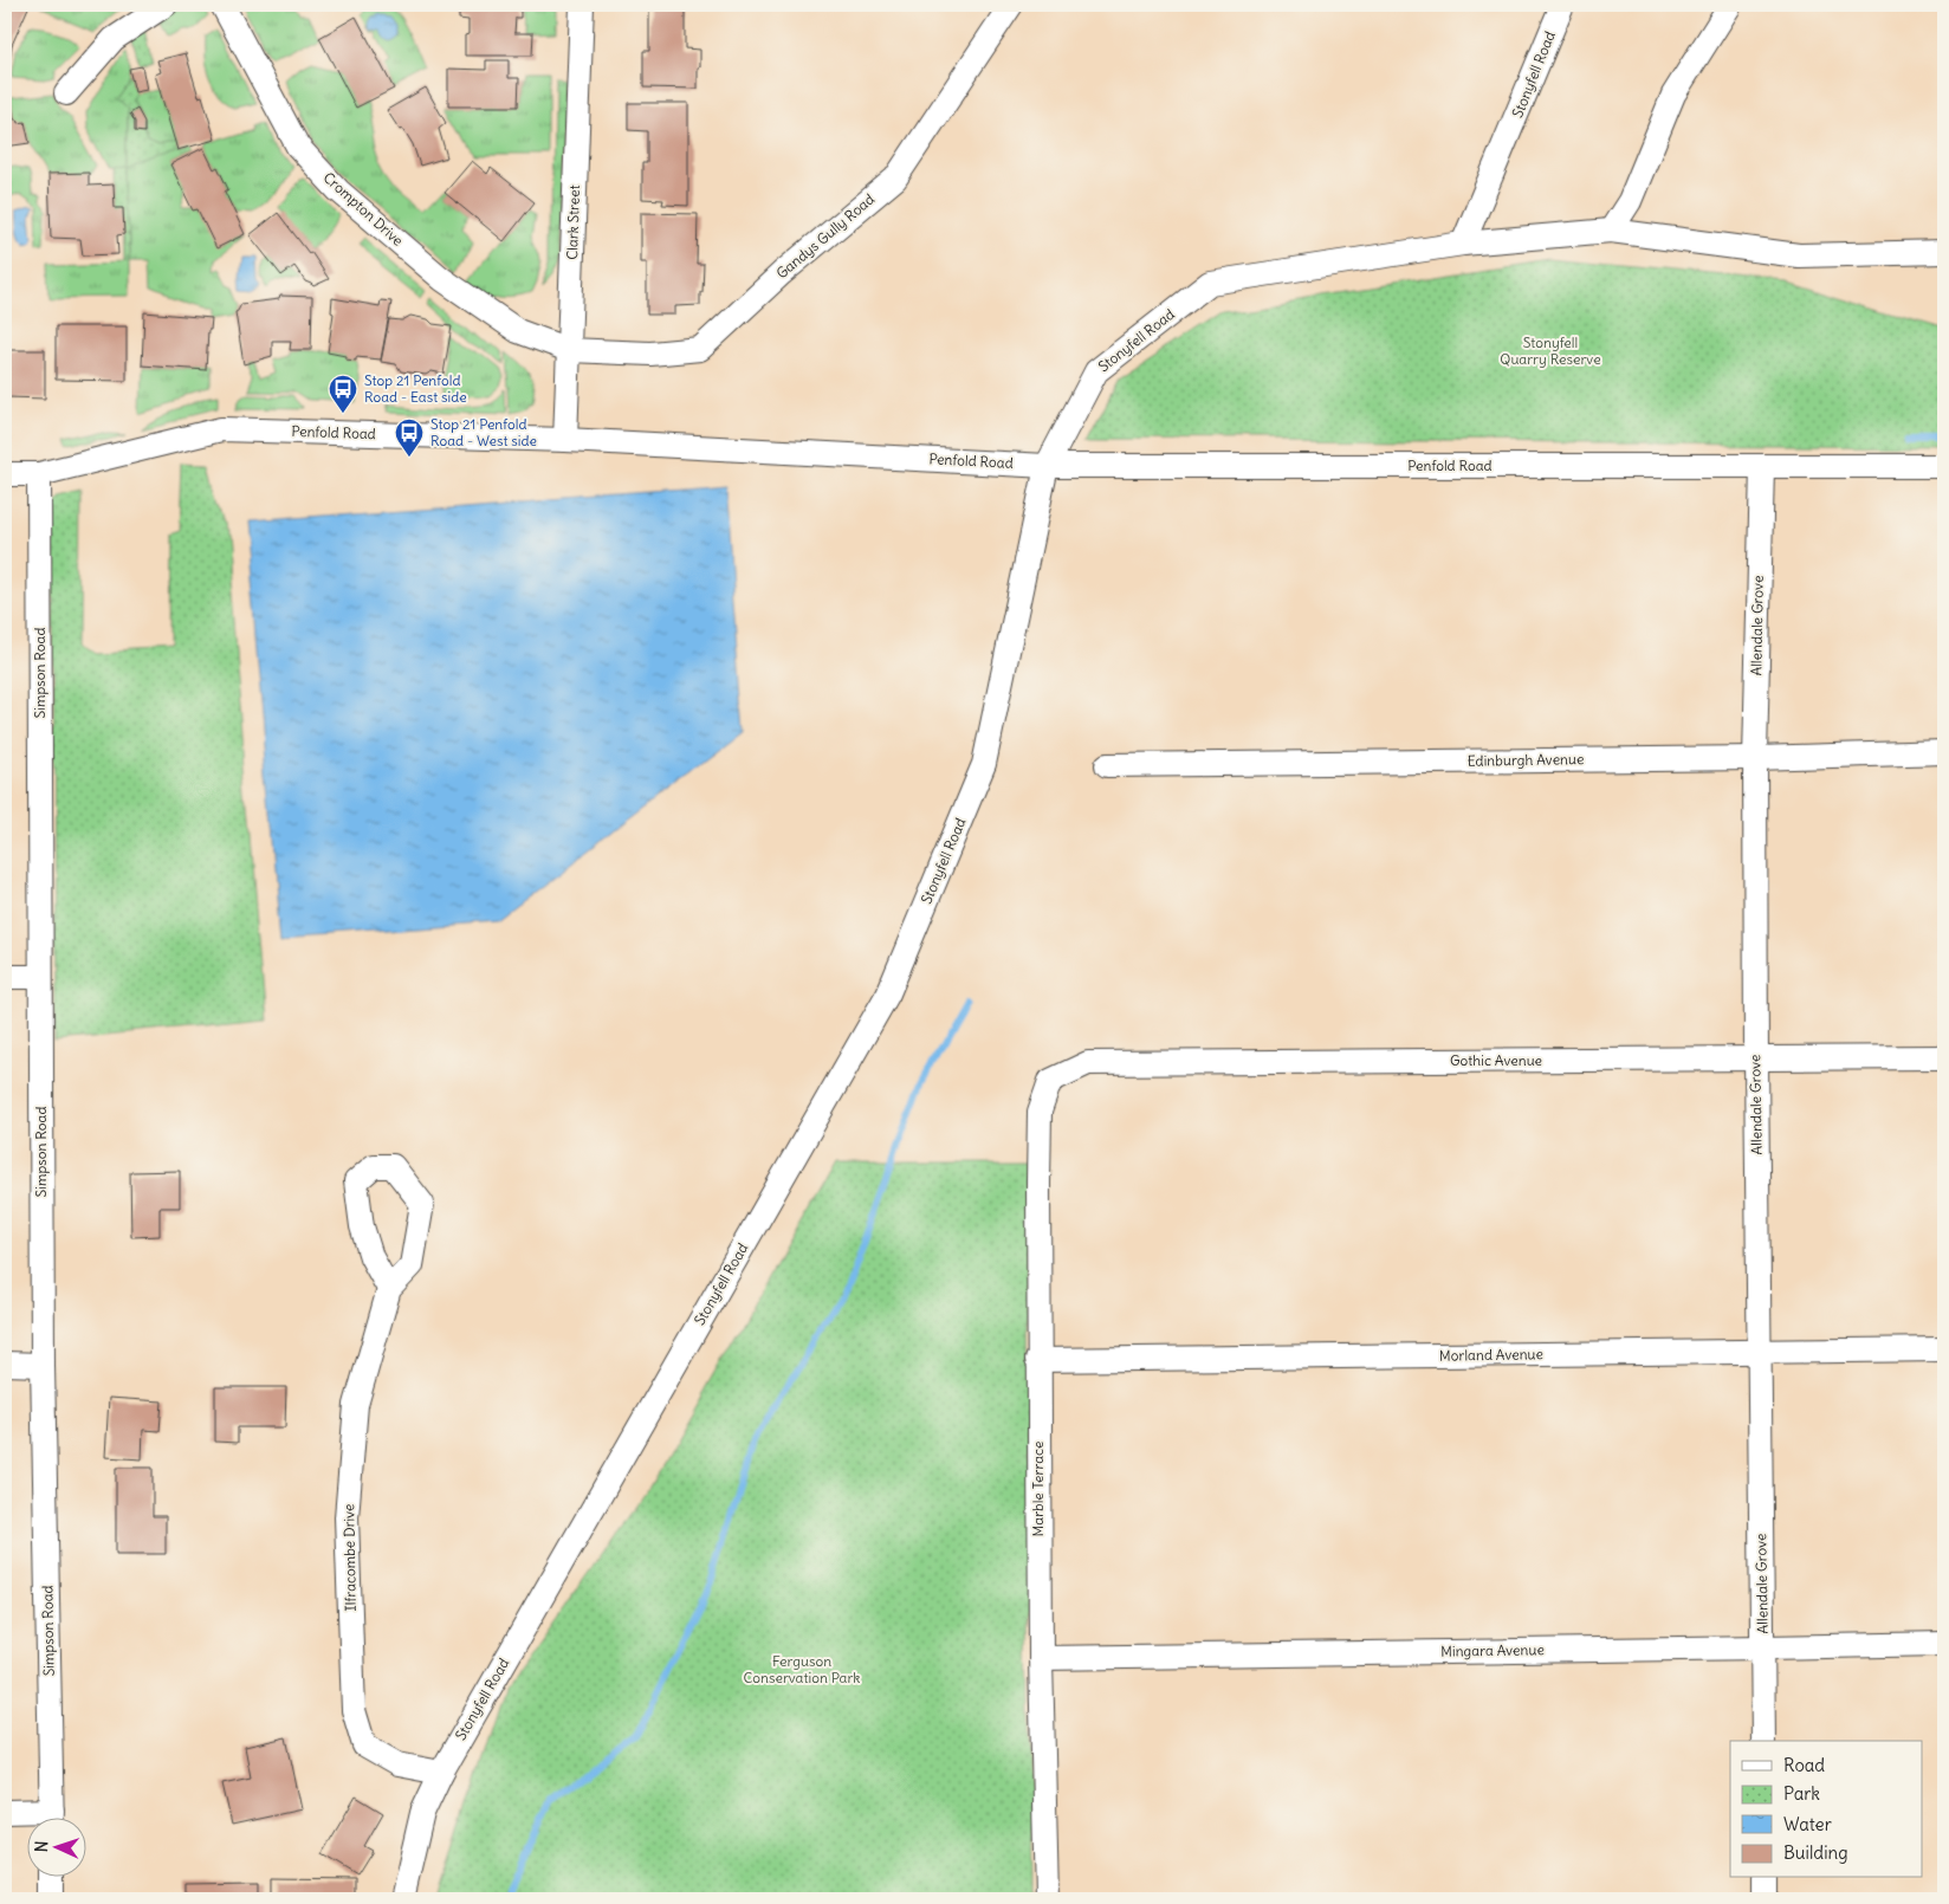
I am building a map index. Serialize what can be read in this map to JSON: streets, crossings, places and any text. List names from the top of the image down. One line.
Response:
{"streets":{"street":["Stonyfell Road","Crompton Drive","Clark Street","Gandys Gully Road","Penfold Road","Allendale Grove","Simpson Road","Edinburgh Avenue","Gothic Avenue","Morland Avenue","Marble Terrace","Ilfracombe Drive","Mingara Avenue"]},"crossings":[["Stonyfell Road","Penfold Road"],["Stonyfell Road","Ilfracombe Drive"],["Crompton Drive","Clark Street"],["Crompton Drive","Gandys Gully Road"],["Clark Street","Gandys Gully Road"],["Clark Street","Penfold Road"],["Penfold Road","Allendale Grove"],["Penfold Road","Simpson Road"],["Allendale Grove","Edinburgh Avenue"],["Allendale Grove","Gothic Avenue"],["Allendale Grove","Morland Avenue"],["Allendale Grove","Mingara Avenue"],["Gothic Avenue","Marble Terrace"],["Morland Avenue","Marble Terrace"],["Marble Terrace","Mingara Avenue"]],"parks":["Stonyfell Quarry Reserve","Ferguson Conservation Park"],"places":{"bus stop":["Stop 21 Penfold Road - East side","Stop 21 Penfold Road - West side"]},"legend":["Road","Park","Water","Building"],"north":"left"}
